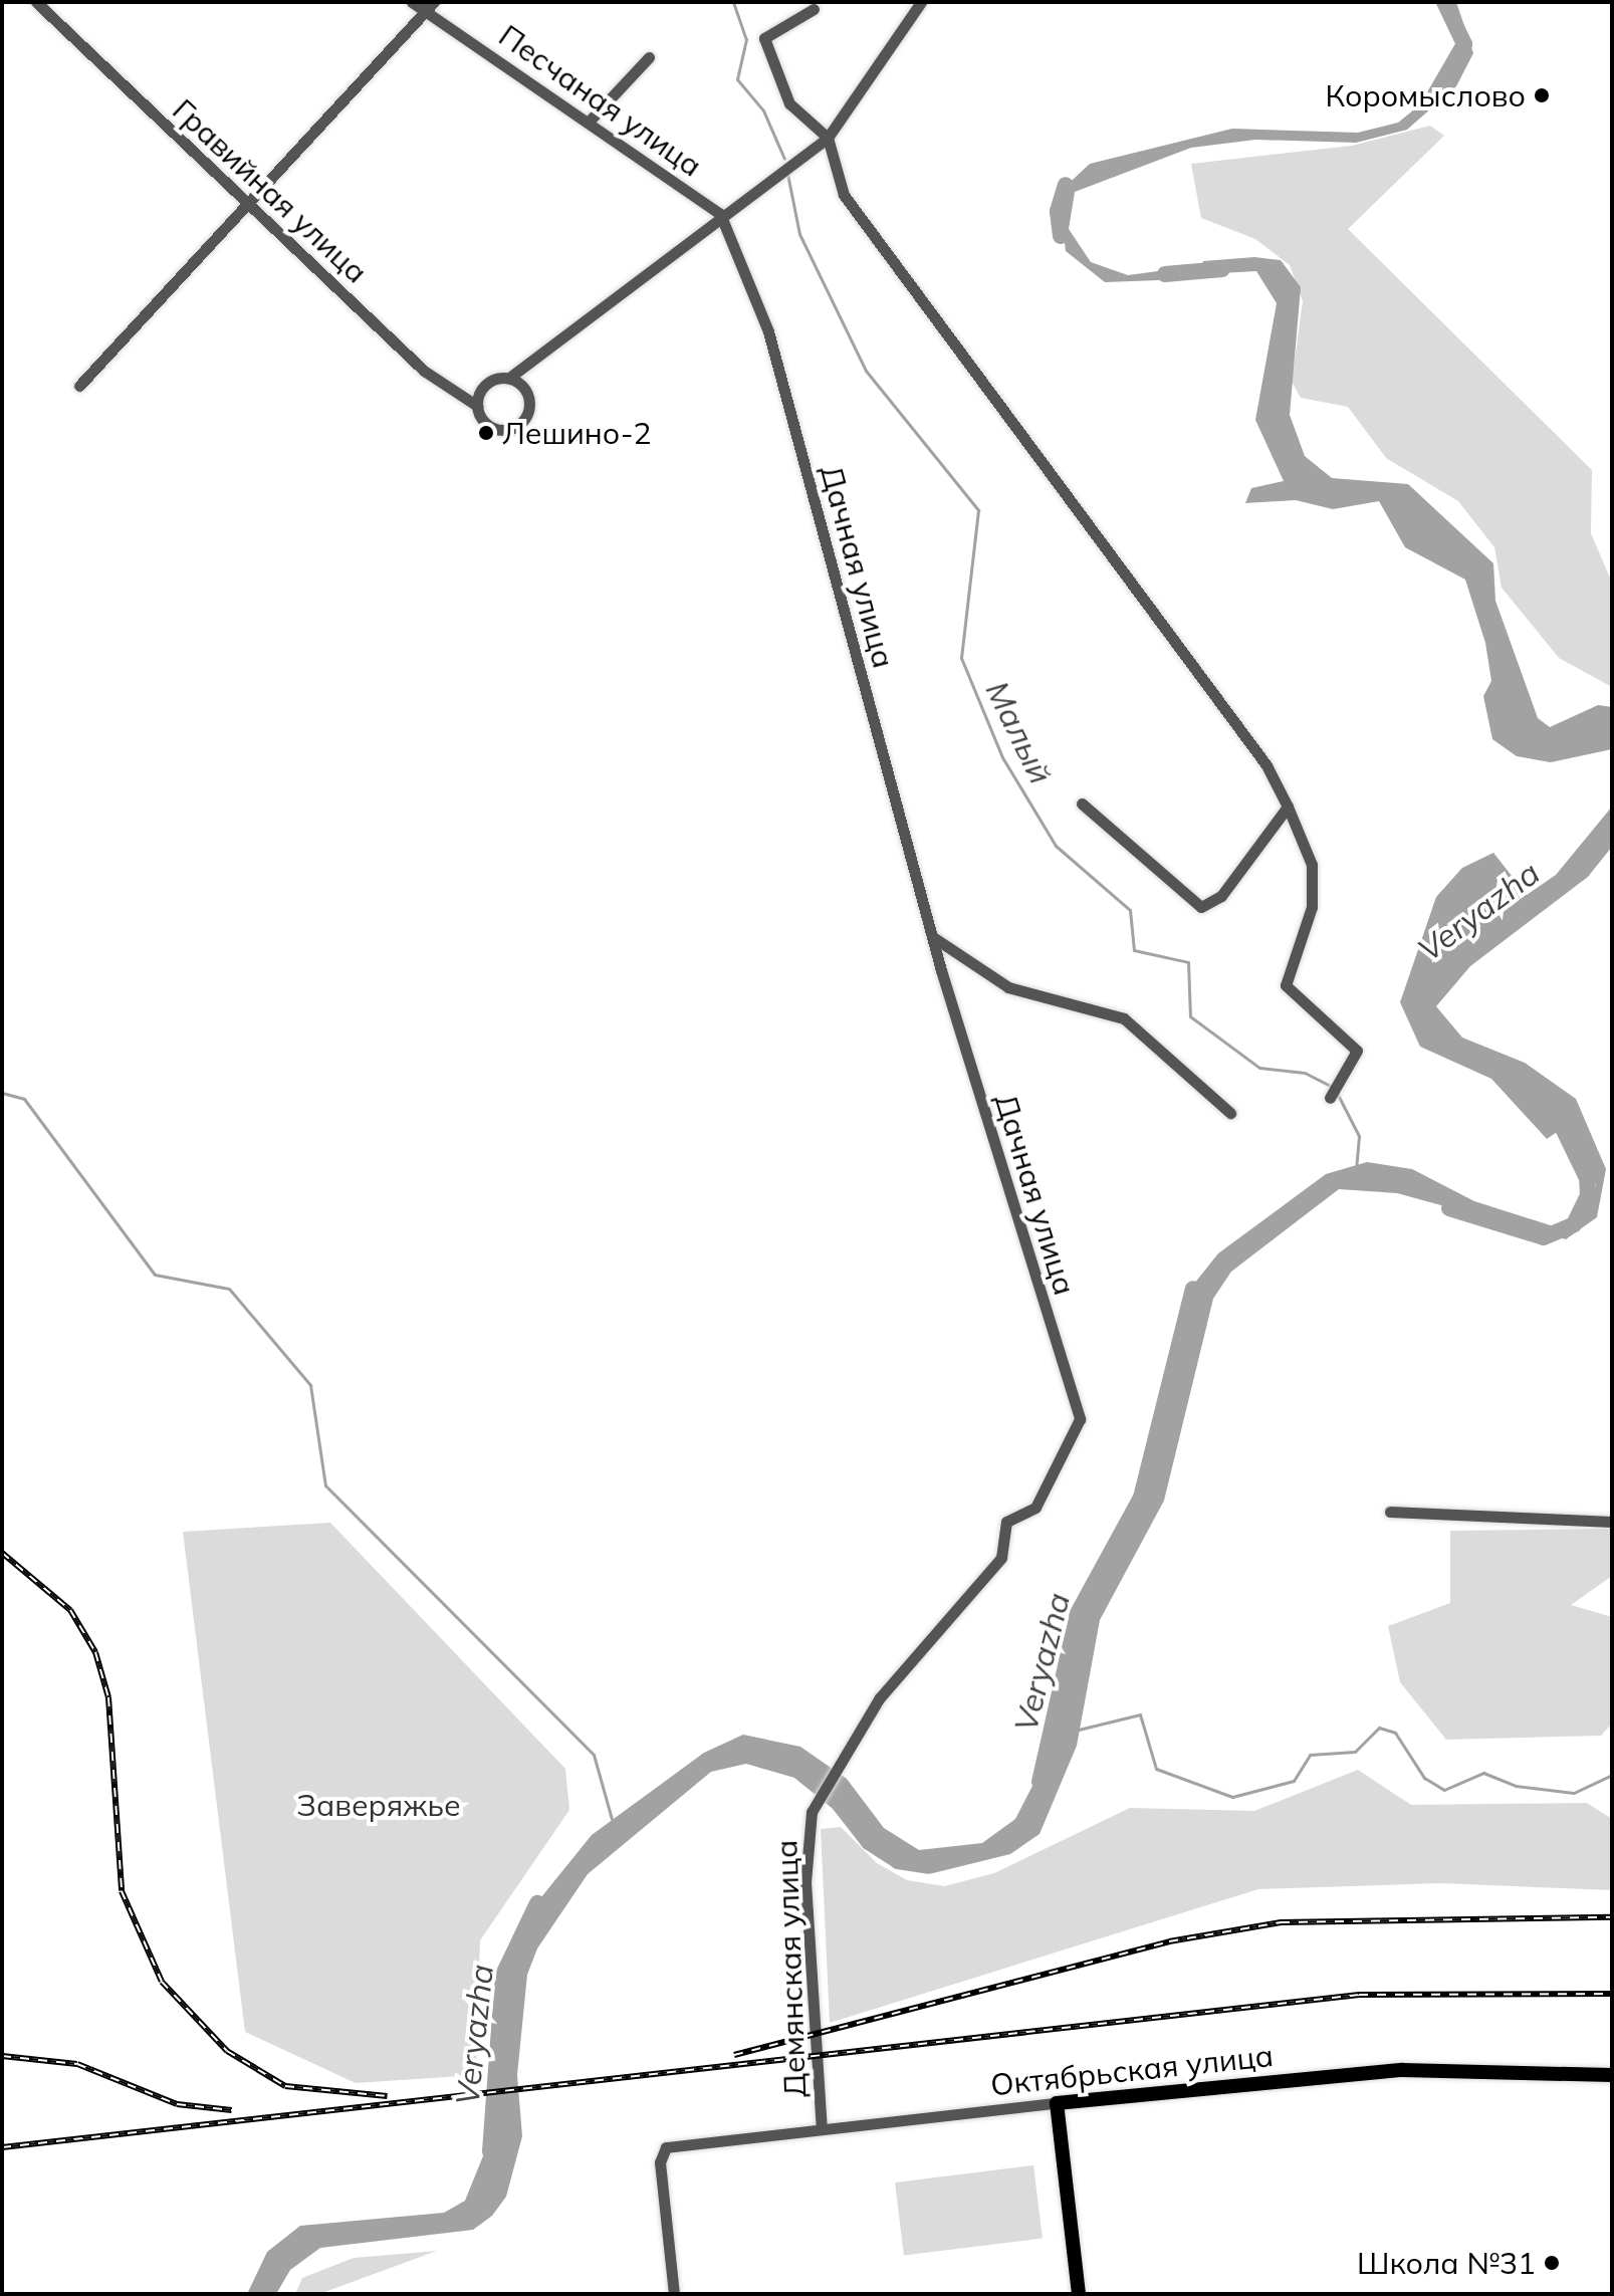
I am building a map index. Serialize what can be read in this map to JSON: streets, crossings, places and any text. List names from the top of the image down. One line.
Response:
{"streets":{"main road":["Октябрьская улица"],"street":["Песчаная улица","Гравийная улица","Дачная улица","Демянская улица"]},"crossings":[["Песчаная улица","Дачная улица"],["Дачная улица","Демянская улица"],["Демянская улица","Октябрьская улица"]],"water":["Малый","Veryazha"],"parks":["Заверяжье"],"places":["Коромыслово","Лешино-2","Школа №31"]}
